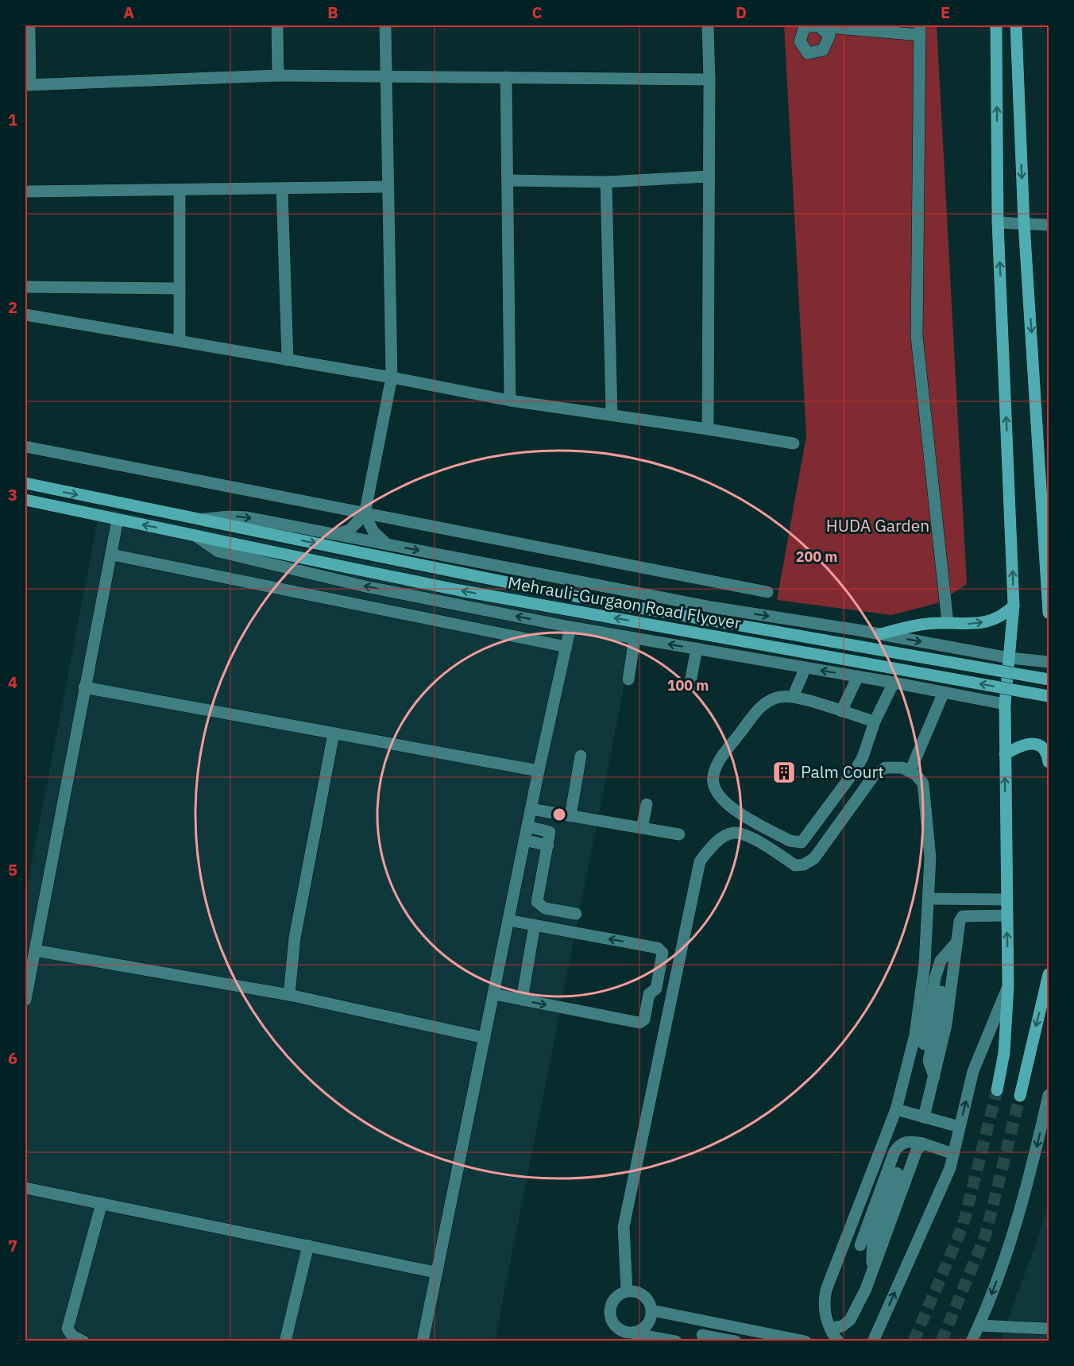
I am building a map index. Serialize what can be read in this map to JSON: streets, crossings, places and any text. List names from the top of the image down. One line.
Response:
{"streets":{"main road":["Mehrauli-Gurgaon Road Flyover"]},"parks":["HUDA Garden"],"places":{"building":["Palm Court"]},"grid":{"columns":["A","B","C","D","E"],"rows":["1","2","3","4","5","6","7"]},"rings":["200 m","100 m"]}
